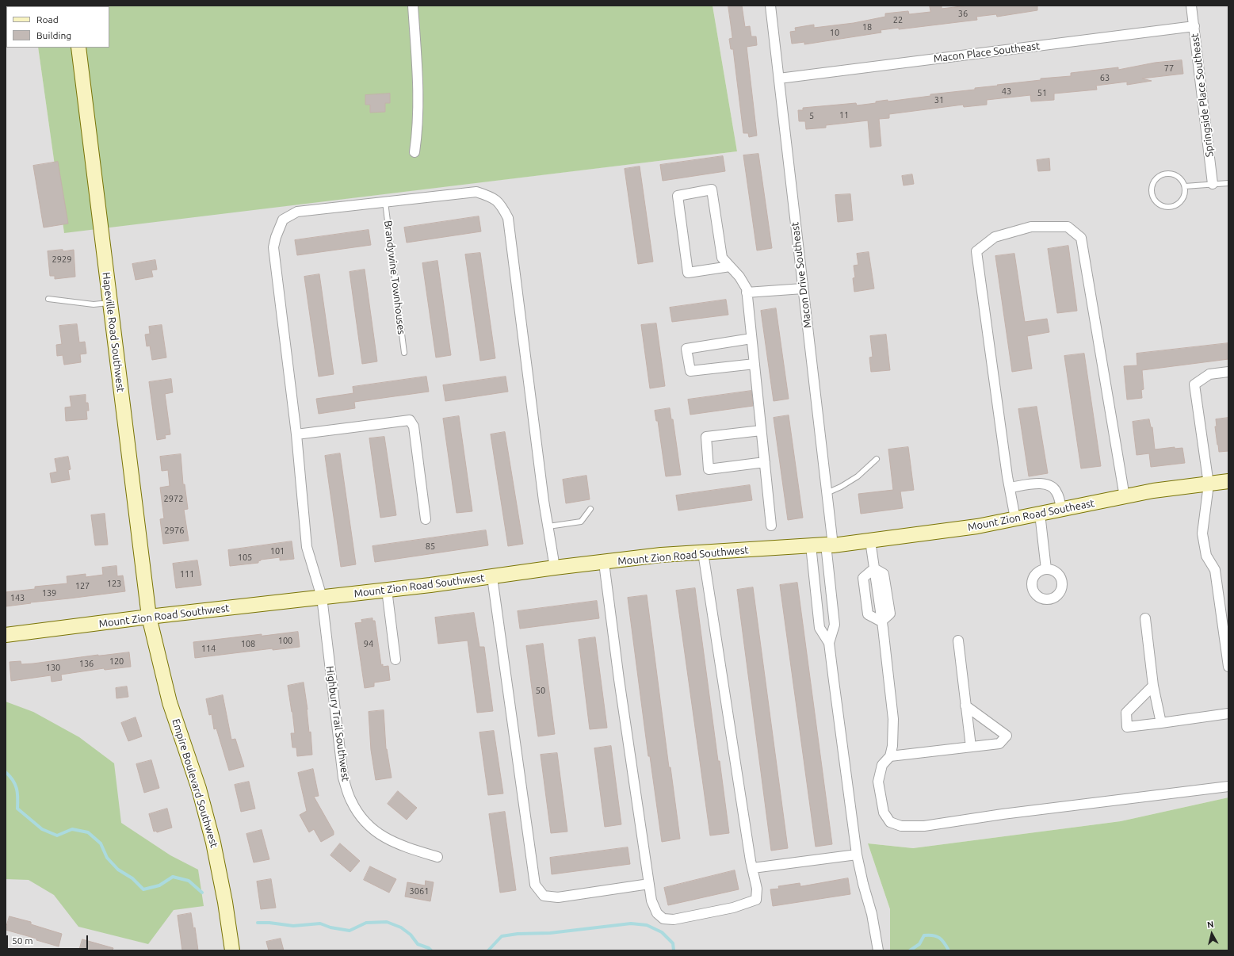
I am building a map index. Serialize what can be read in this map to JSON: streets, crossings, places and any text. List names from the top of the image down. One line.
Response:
{"streets":{"street":["Macon Place Southeast","Springside Place Southeast","Macon Drive Southeast","Hapeville Road Southwest","Mount Zion Road Southeast","Mount Zion Road Southwest","Highbury Trail Southwest","Empire Boulevard Southwest"],"lane":["Brandywine Townhouses"]},"crossings":[["Macon Place Southeast","Springside Place Southeast"],["Macon Place Southeast","Macon Drive Southeast"],["Macon Drive Southeast","Mount Zion Road Southeast"],["Macon Drive Southeast","Mount Zion Road Southwest"],["Brandywine Townhouses","Highbury Trail Southwest"],["Hapeville Road Southwest","Mount Zion Road Southwest"],["Hapeville Road Southwest","Empire Boulevard Southwest"],["Mount Zion Road Southeast","Mount Zion Road Southwest"],["Mount Zion Road Southwest","Highbury Trail Southwest"],["Mount Zion Road Southwest","Empire Boulevard Southwest"]],"house_numbers":["36","22","18","10","77","63","43","51","31","11","5","2929","2972","2976","85","101","105","111","123","127","139","143","100","108","94","114","120","136","130","50","3061"],"legend":["Road","Building"],"scale_bar":"50 m","north":"top"}
